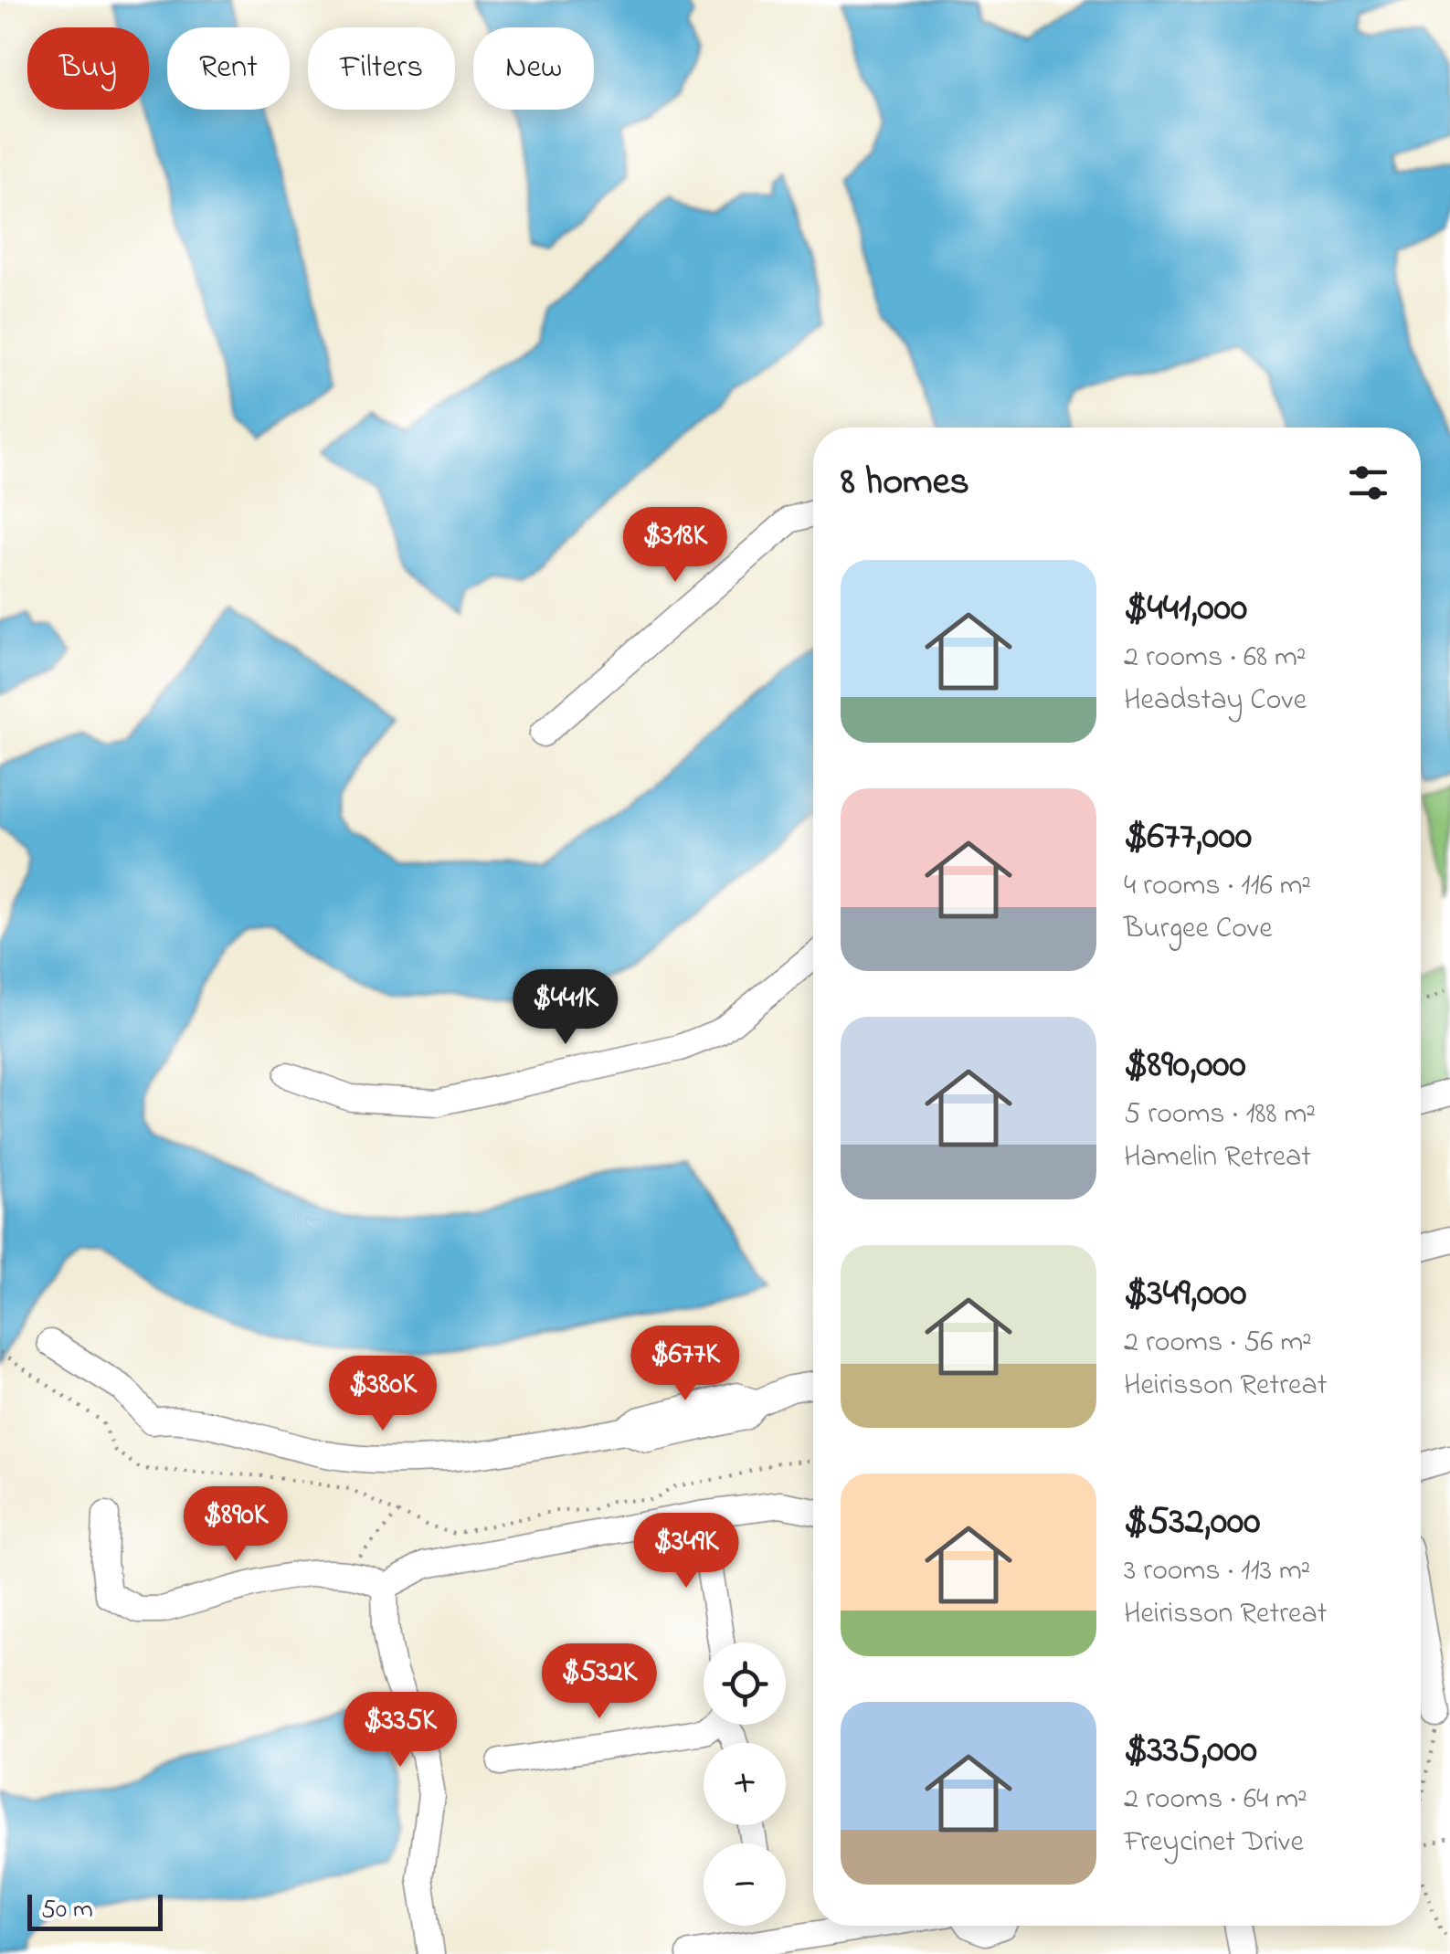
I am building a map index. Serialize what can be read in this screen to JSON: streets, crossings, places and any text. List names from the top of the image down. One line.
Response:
{"scale_bar":"50 m","page":{"chip":["Buy","Rent","Filters","New"],"heading":"8 homes","price":["$318K","$441K","$677K","$380K","$890K","$349K","$532K","$335K"],"list":[{"name":"$441,000","note":"2 rooms · 68 m² · Headstay Cove"},{"name":"$677,000","note":"4 rooms · 116 m² · Burgee Cove"},{"name":"$890,000","note":"5 rooms · 188 m² · Hamelin Retreat"},{"name":"$349,000","note":"2 rooms · 56 m² · Heirisson Retreat"},{"name":"$532,000","note":"3 rooms · 113 m² · Heirisson Retreat"},{"name":"$335,000","note":"2 rooms · 64 m² · Freycinet Drive"}],"map_buttons":["+","−"],"scale":"50 m"}}
